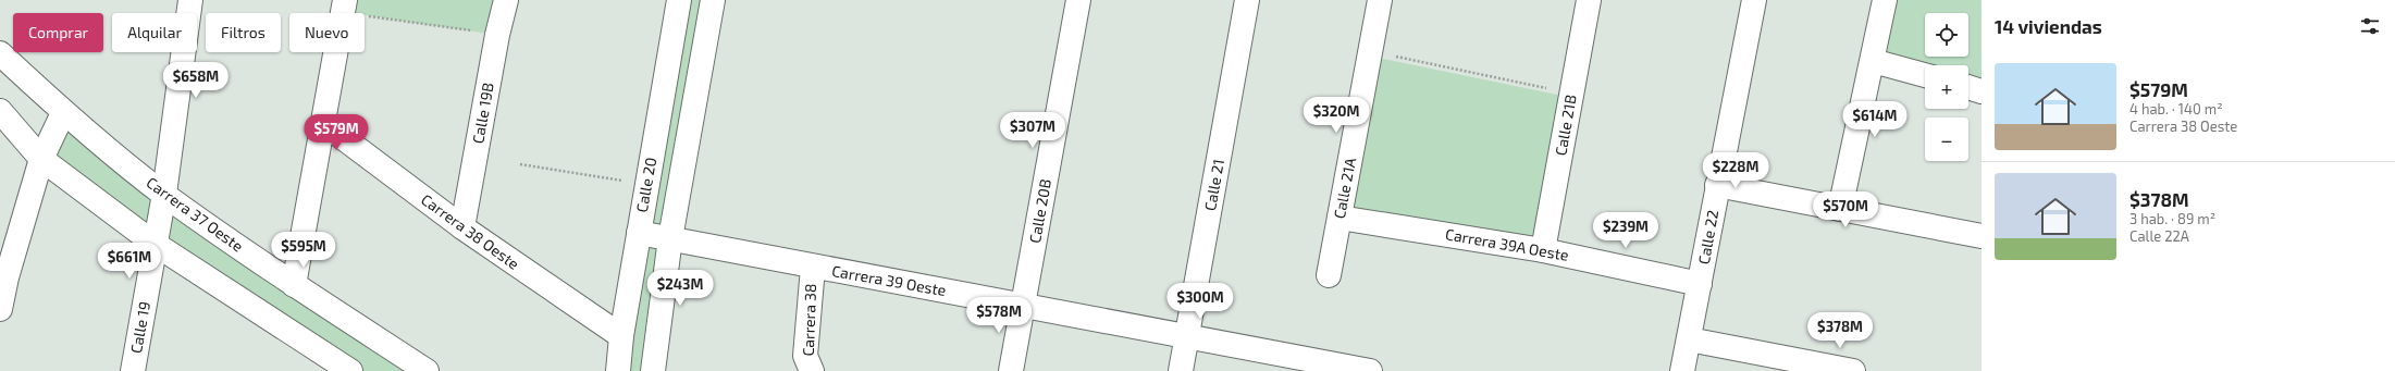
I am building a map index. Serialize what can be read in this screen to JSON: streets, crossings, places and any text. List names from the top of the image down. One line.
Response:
{"streets":{"street":["Calle 19B","Calle 21B","Calle 20","Calle 21","Calle 21A","Calle 20B","Carrera 37 Oeste","Carrera 38 Oeste","Calle 22","Carrera 39A Oeste","Carrera 39 Oeste","Carrera 38","Calle 19"]},"crossings":[["Calle 19B","Carrera 38 Oeste"],["Calle 21B","Carrera 39A Oeste"],["Calle 20","Carrera 38 Oeste"],["Calle 20","Carrera 39 Oeste"],["Calle 21","Carrera 39 Oeste"],["Calle 21A","Carrera 39A Oeste"],["Calle 20B","Carrera 39 Oeste"],["Carrera 37 Oeste","Calle 19"],["Calle 22","Carrera 39A Oeste"],["Carrera 39 Oeste","Carrera 38"]],"page":{"heading":"14 viviendas","map_buttons":["+","−"],"chip":["Comprar","Alquilar","Filtros","Nuevo"],"list":[{"name":"$579M","note":"4 hab. · 140 m² · Carrera 38 Oeste"},{"name":"$378M","note":"3 hab. · 89 m² · Calle 22A"}],"price":["$658M","$320M","$614M","$307M","$579M","$228M","$570M","$239M","$595M","$661M","$243M","$300M","$578M","$378M"]}}
